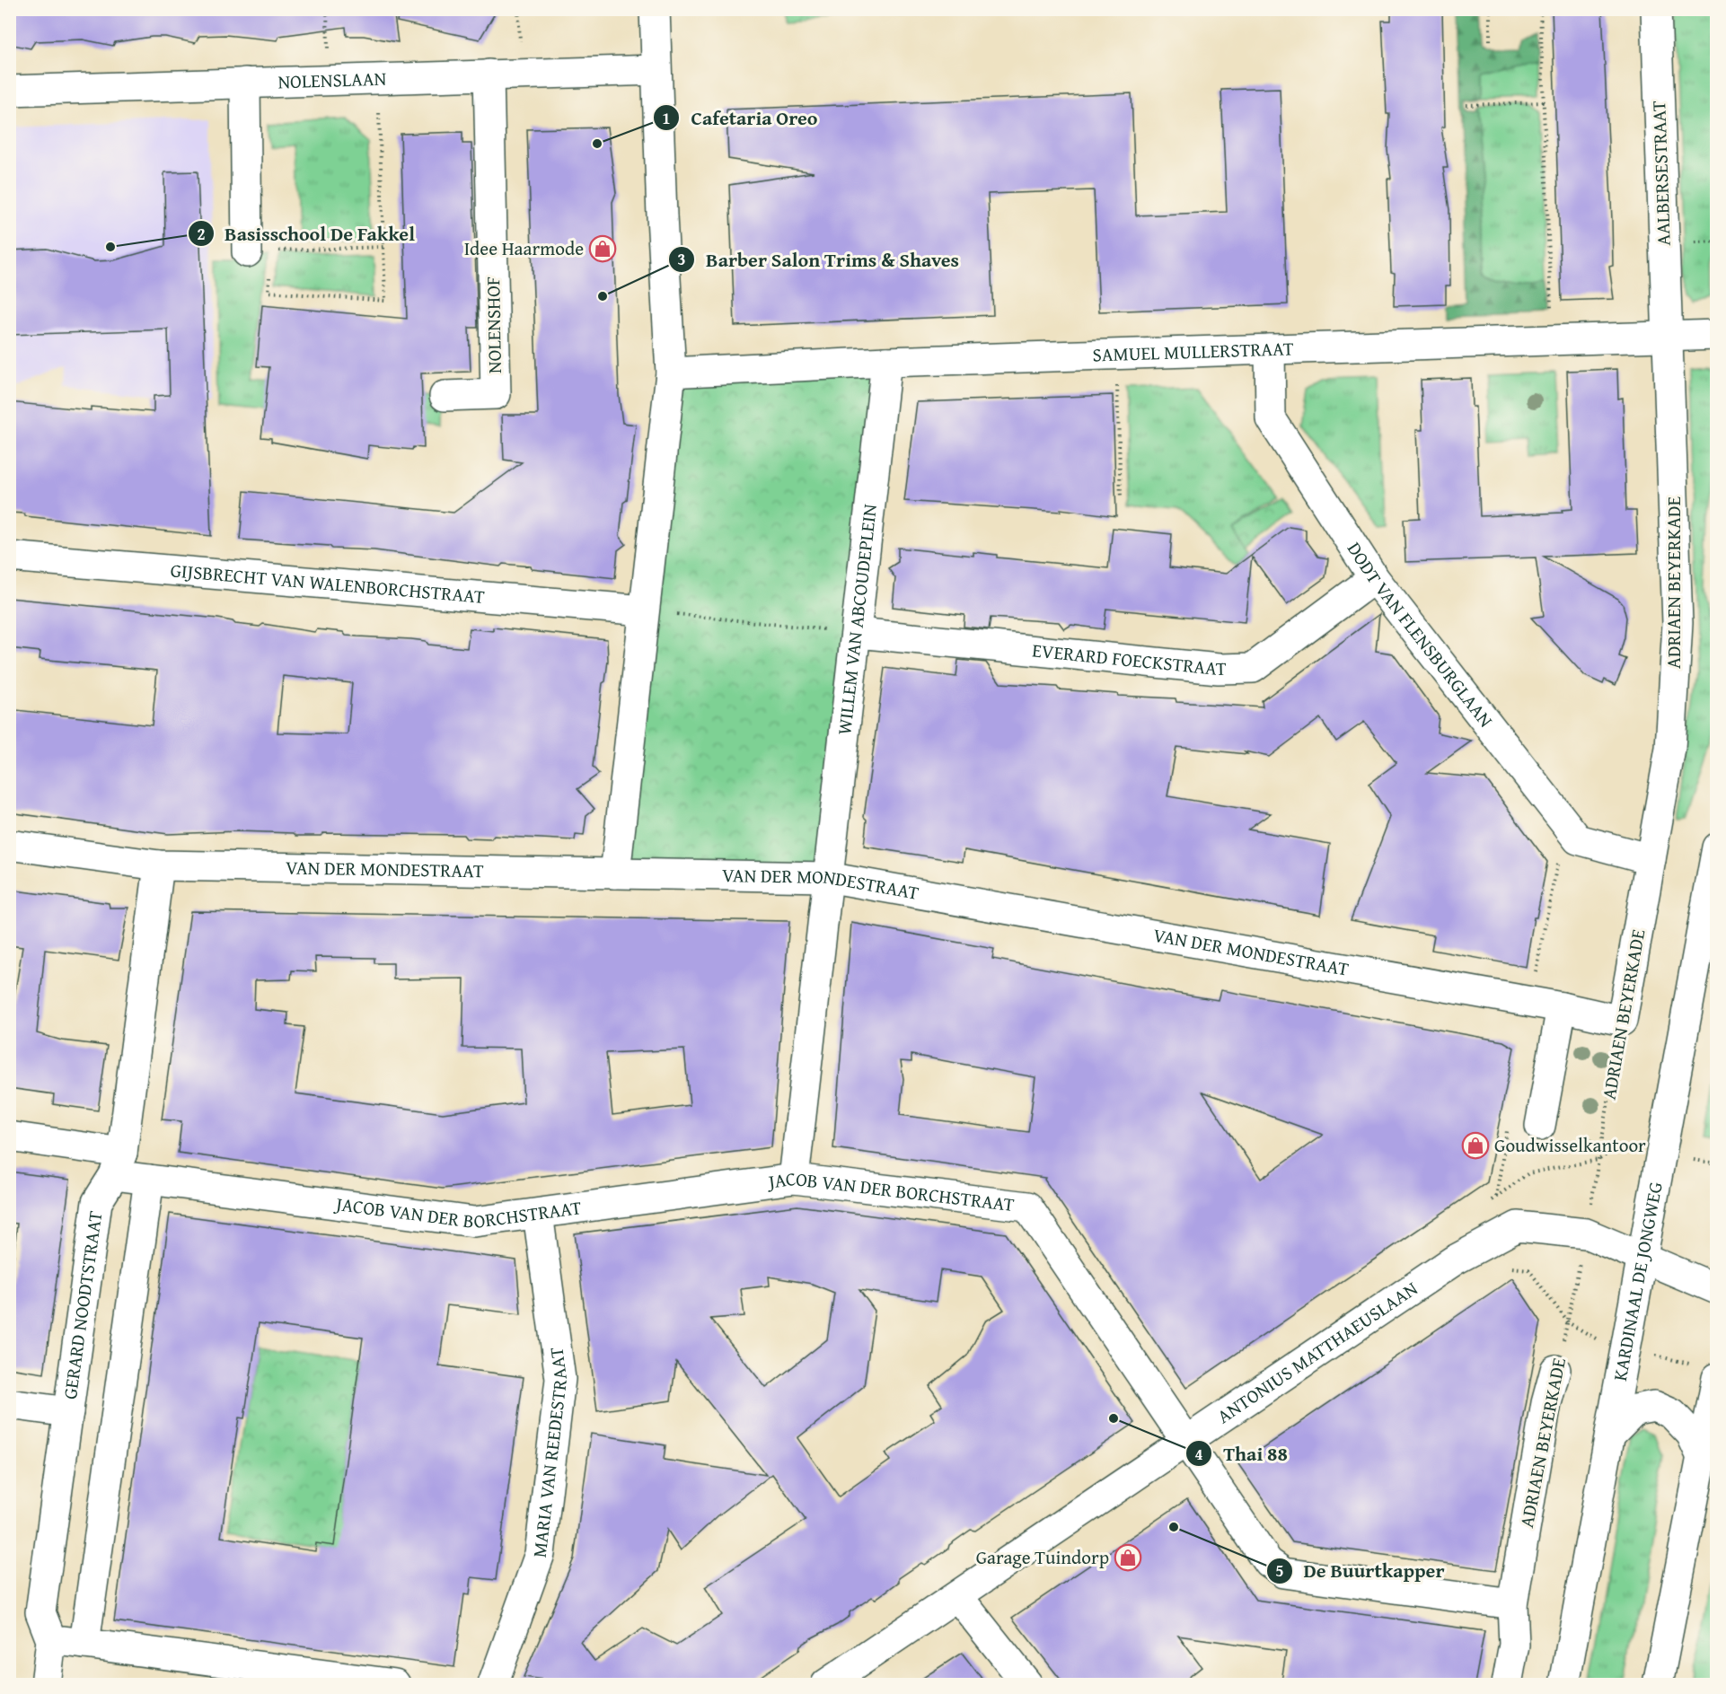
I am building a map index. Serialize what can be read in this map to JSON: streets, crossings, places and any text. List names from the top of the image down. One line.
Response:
{"streets":{"street":["NOLENSLAAN","AALBERSESTRAAT","NOLENSHOF","SAMUEL MULLERSTRAAT","ADRIAEN BEYERKADE","GIJSBRECHT VAN WALENBORCHSTRAAT","WILLEM VAN ABCOUDEPLEIN","DODT VAN FLENSBURGLAAN","EVERARD FOECKSTRAAT","VAN DER MONDESTRAAT","JACOB VAN DER BORCHSTRAAT","KARDINAAL DE JONGWEG","GERARD NOODTSTRAAT","ANTONIUS MATTHAEUSLAAN","MARIA VAN REEDESTRAAT"]},"crossings":[["NOLENSLAAN","NOLENSHOF"],["AALBERSESTRAAT","SAMUEL MULLERSTRAAT"],["AALBERSESTRAAT","ADRIAEN BEYERKADE"],["SAMUEL MULLERSTRAAT","ADRIAEN BEYERKADE"],["SAMUEL MULLERSTRAAT","WILLEM VAN ABCOUDEPLEIN"],["SAMUEL MULLERSTRAAT","DODT VAN FLENSBURGLAAN"],["ADRIAEN BEYERKADE","DODT VAN FLENSBURGLAAN"],["ADRIAEN BEYERKADE","VAN DER MONDESTRAAT"],["ADRIAEN BEYERKADE","JACOB VAN DER BORCHSTRAAT"],["ADRIAEN BEYERKADE","ANTONIUS MATTHAEUSLAAN"],["WILLEM VAN ABCOUDEPLEIN","EVERARD FOECKSTRAAT"],["WILLEM VAN ABCOUDEPLEIN","VAN DER MONDESTRAAT"],["WILLEM VAN ABCOUDEPLEIN","JACOB VAN DER BORCHSTRAAT"],["DODT VAN FLENSBURGLAAN","EVERARD FOECKSTRAAT"],["VAN DER MONDESTRAAT","GERARD NOODTSTRAAT"],["JACOB VAN DER BORCHSTRAAT","GERARD NOODTSTRAAT"],["JACOB VAN DER BORCHSTRAAT","ANTONIUS MATTHAEUSLAAN"],["JACOB VAN DER BORCHSTRAAT","MARIA VAN REEDESTRAAT"],["KARDINAAL DE JONGWEG","ANTONIUS MATTHAEUSLAAN"]],"places":{"other":["Cafetaria Oreo","Basisschool De Fakkel","Barber Salon Trims & Shaves","Thai 88","De Buurtkapper"],"shop":["Idee Haarmode","Goudwisselkantoor","Garage Tuindorp"]}}
